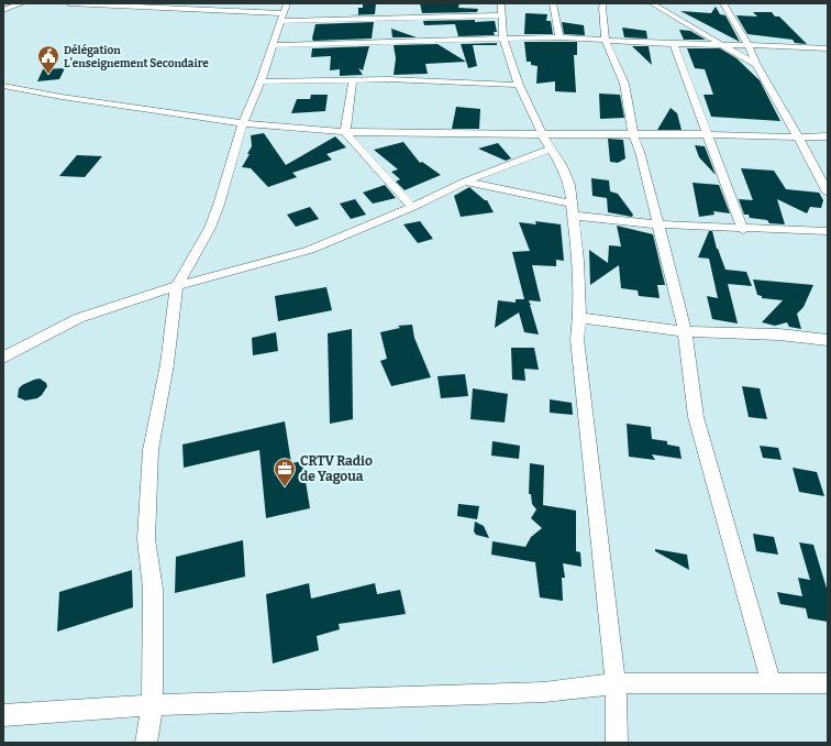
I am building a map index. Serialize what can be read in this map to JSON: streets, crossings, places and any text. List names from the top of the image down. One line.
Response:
{"places":{"public building":["Délégation L'enseignement Secondaire"],"office":["CRTV Radio de Yagoua"]}}
